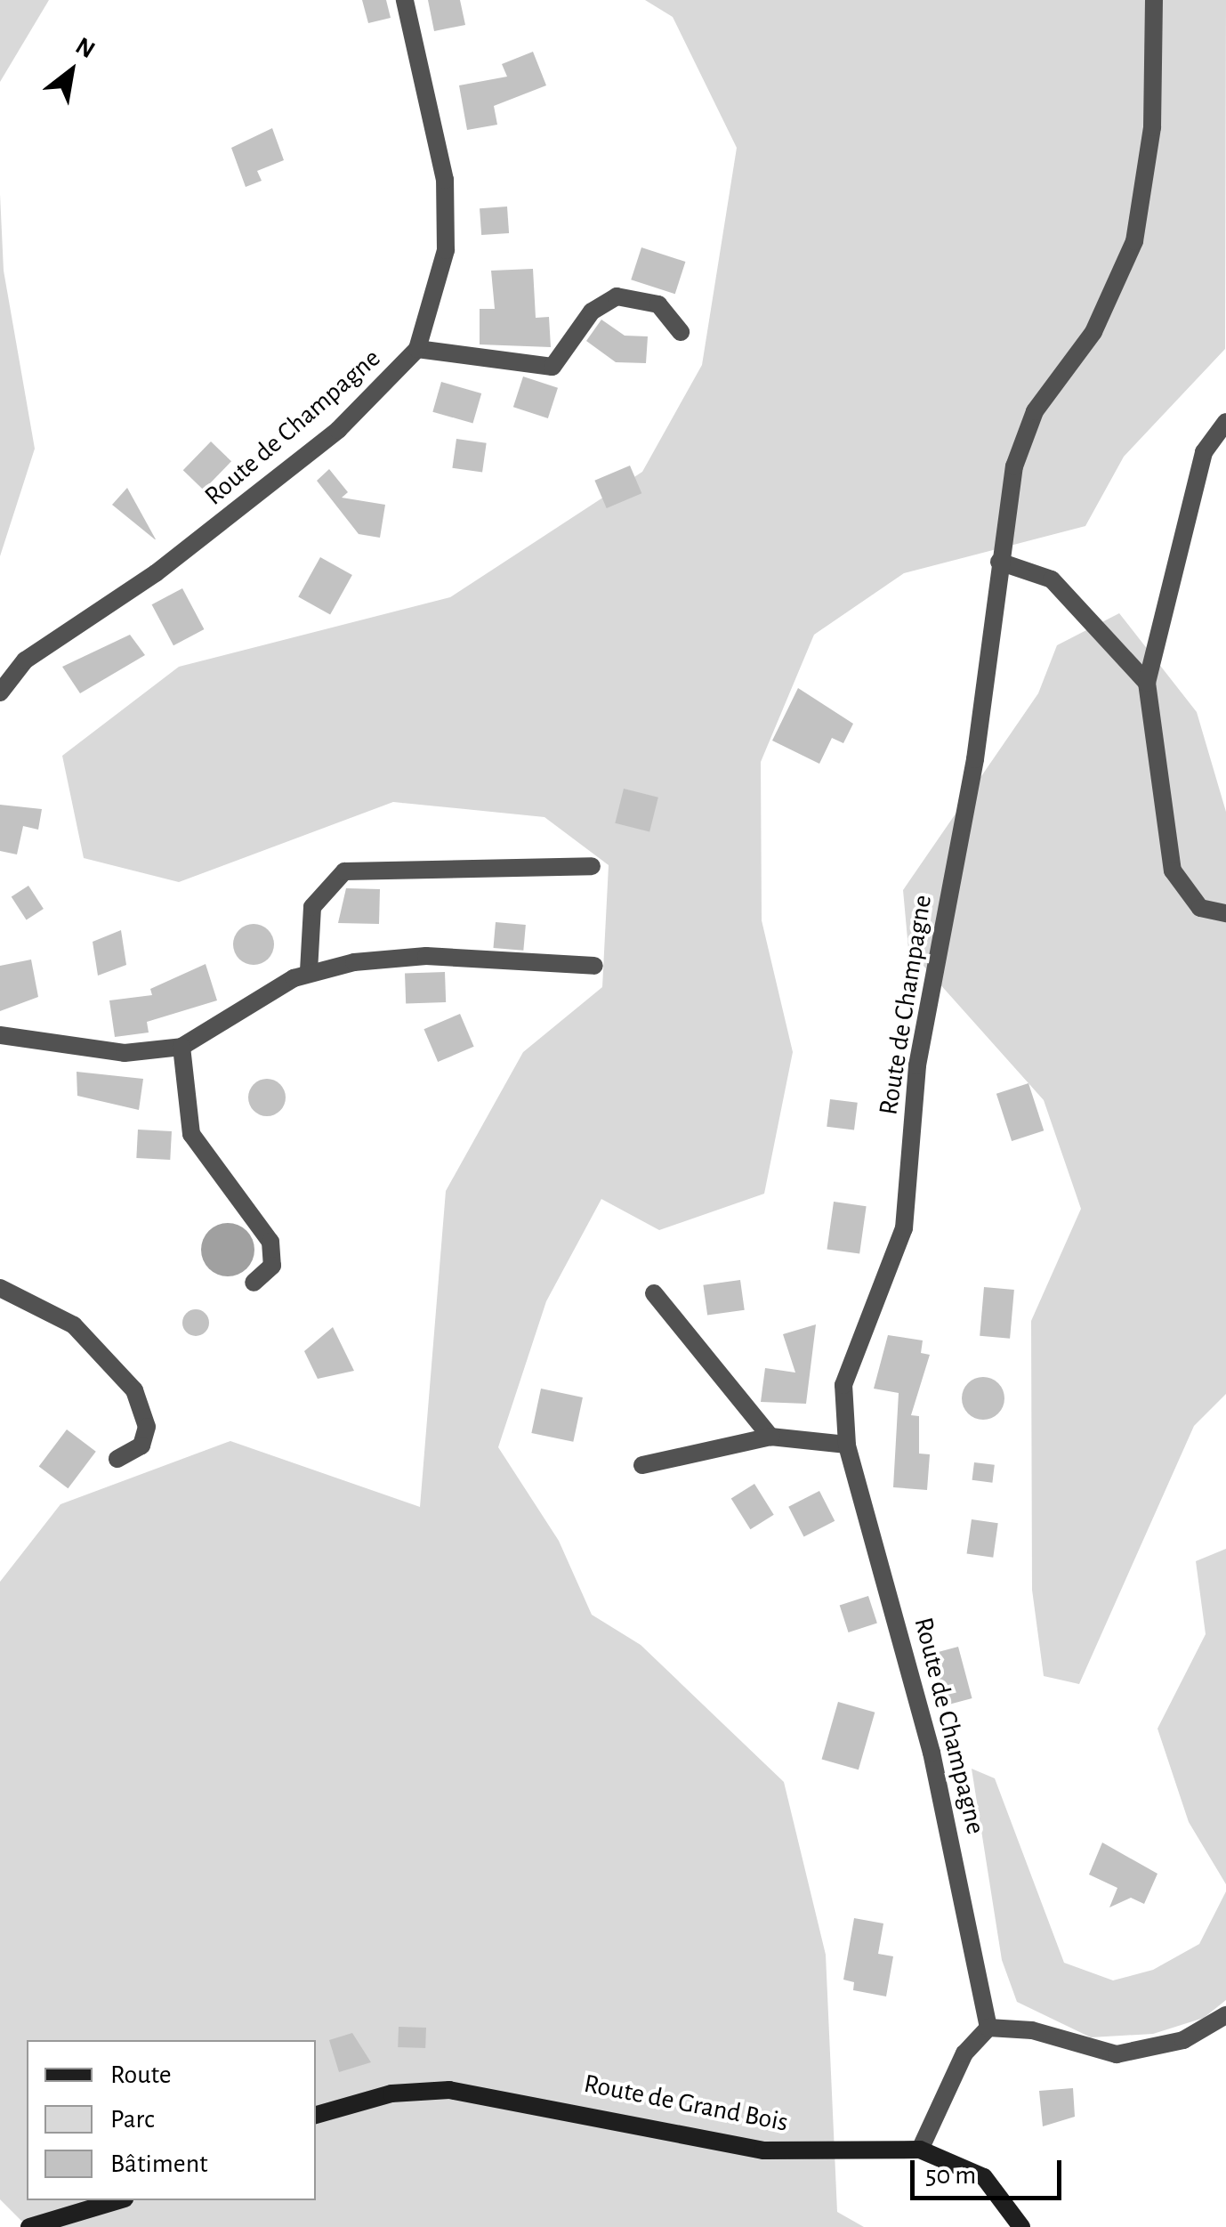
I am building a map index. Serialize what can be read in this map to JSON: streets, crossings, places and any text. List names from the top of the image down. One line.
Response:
{"streets":{"main road":["Route de Grand Bois"],"street":["Route de Champagne"]},"legend":["Route","Parc","Bâtiment"],"scale_bar":"50 m","north":"top right"}
